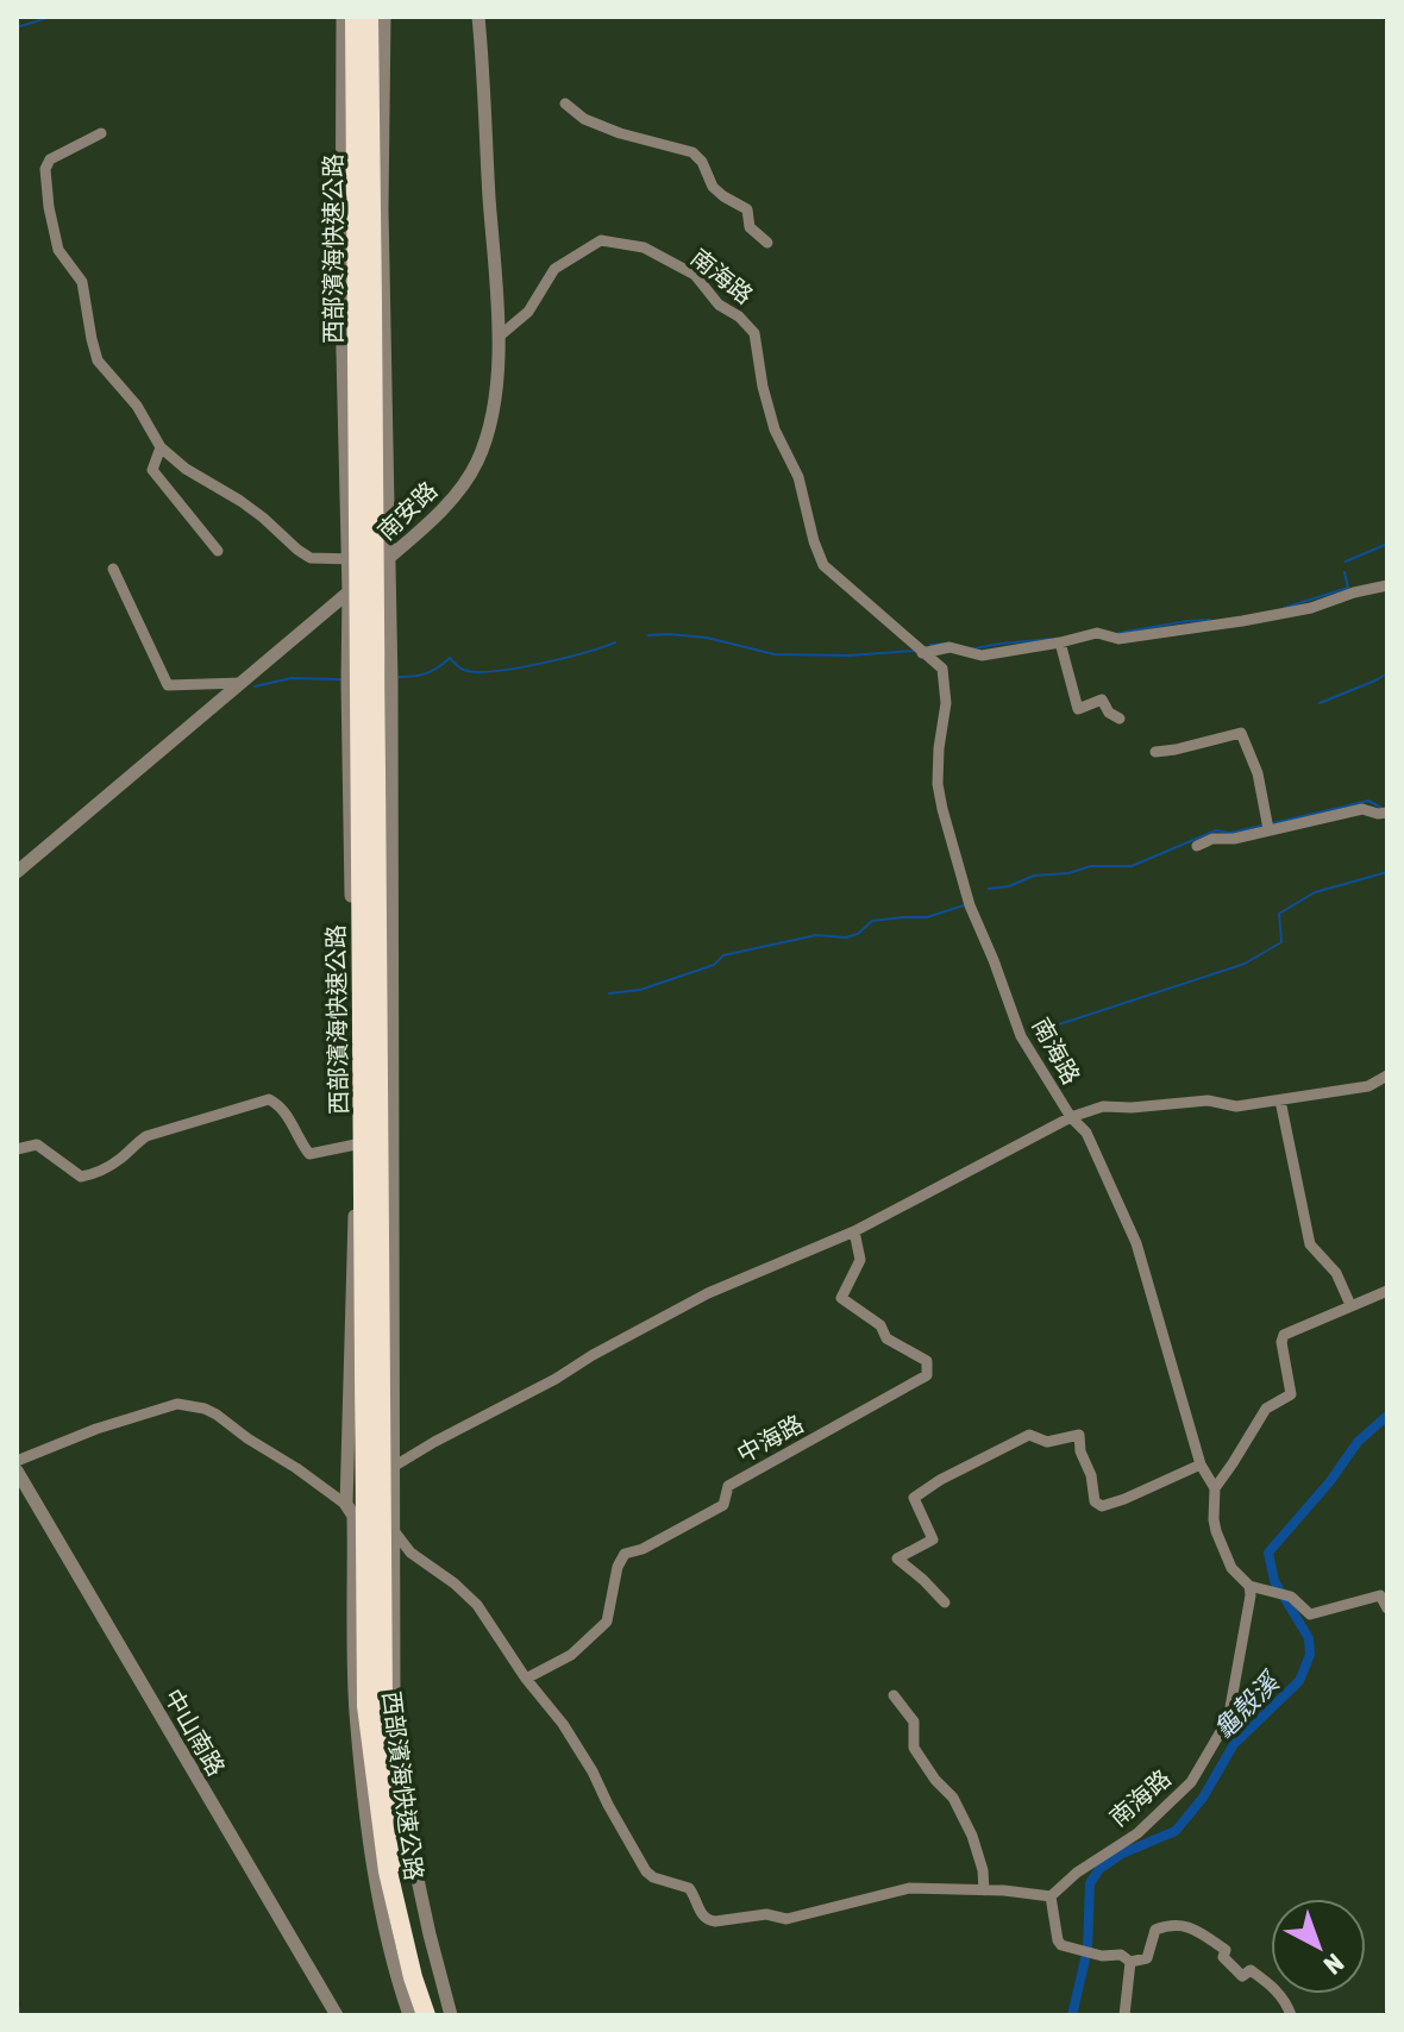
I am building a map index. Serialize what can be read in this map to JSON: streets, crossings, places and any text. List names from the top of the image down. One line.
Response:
{"streets":{"highway":["西部濱海快速公路"],"street":["南海路","南安路","中海路","中山南路"]},"crossings":[["南海路","南安路"]],"water":["龜殼溪"],"north":"bottom right"}
